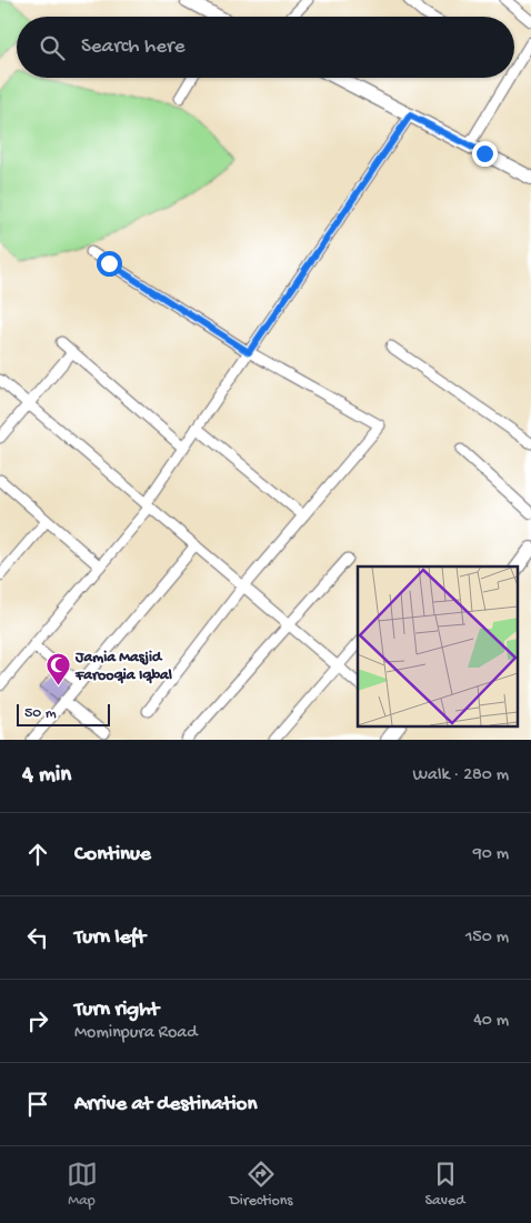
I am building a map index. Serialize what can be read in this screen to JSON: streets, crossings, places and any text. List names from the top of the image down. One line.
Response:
{"places":{"mosque":["Jamia Masjid Farooqia Iqbal"]},"scale_bar":"50 m","page":{"search":"Search here","scale":"50 m","heading":["4 min","Walk · 280 m"],"list":[["Continue","90 m"],["Turn left","150 m"],["Turn right","Mominpura Road","40 m"],"Arrive at destination"],"nav":["Map","Directions","Saved"]}}
